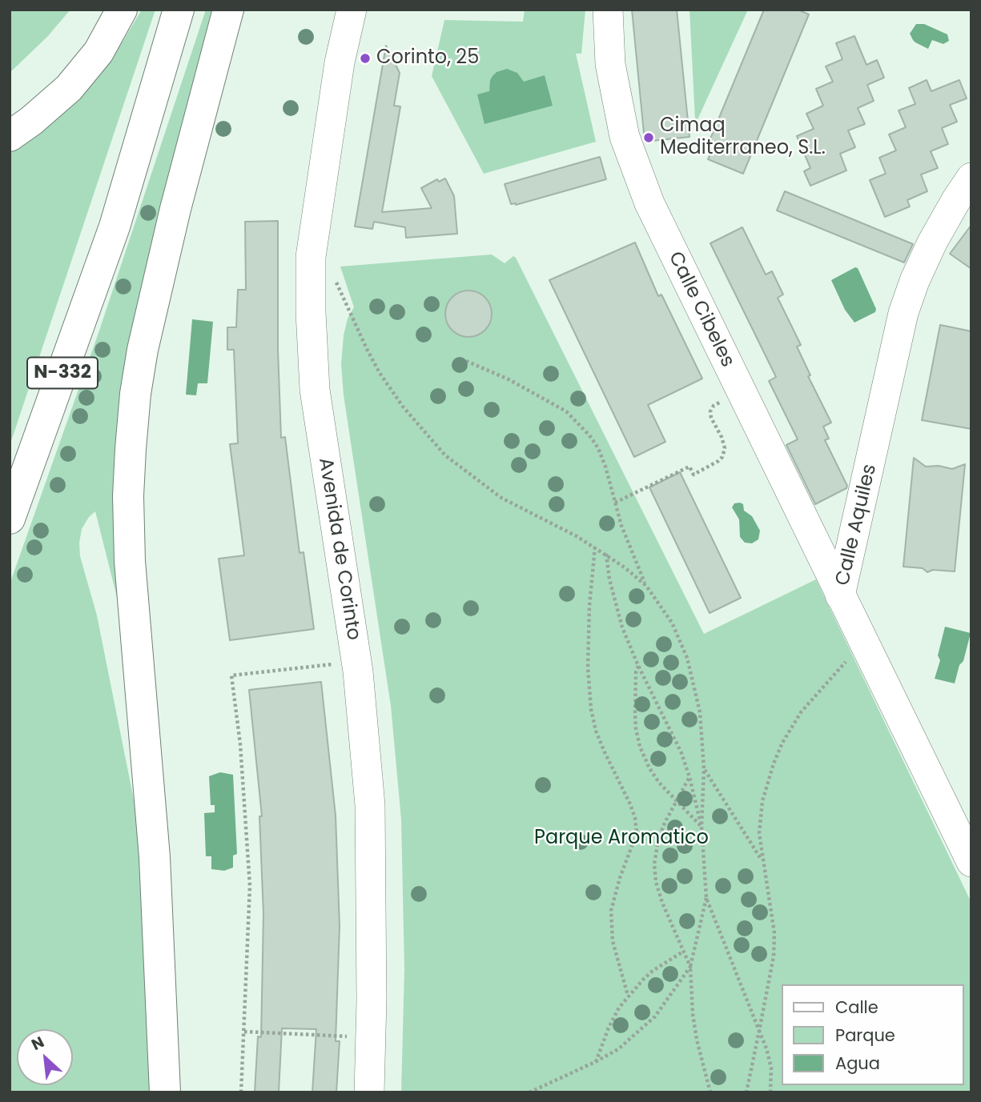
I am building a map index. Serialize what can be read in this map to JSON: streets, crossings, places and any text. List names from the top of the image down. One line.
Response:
{"streets":{"highway":["N-332"],"street":["Calle Cibeles","Calle Aquiles","Avenida de Corinto"]},"crossings":[["Calle Cibeles","Calle Aquiles"]],"parks":["Parque Aromatico"],"places":["Corinto, 25","Cimaq Mediterraneo, S.L."],"legend":["Calle","Parque","Agua"],"north":"top left"}
